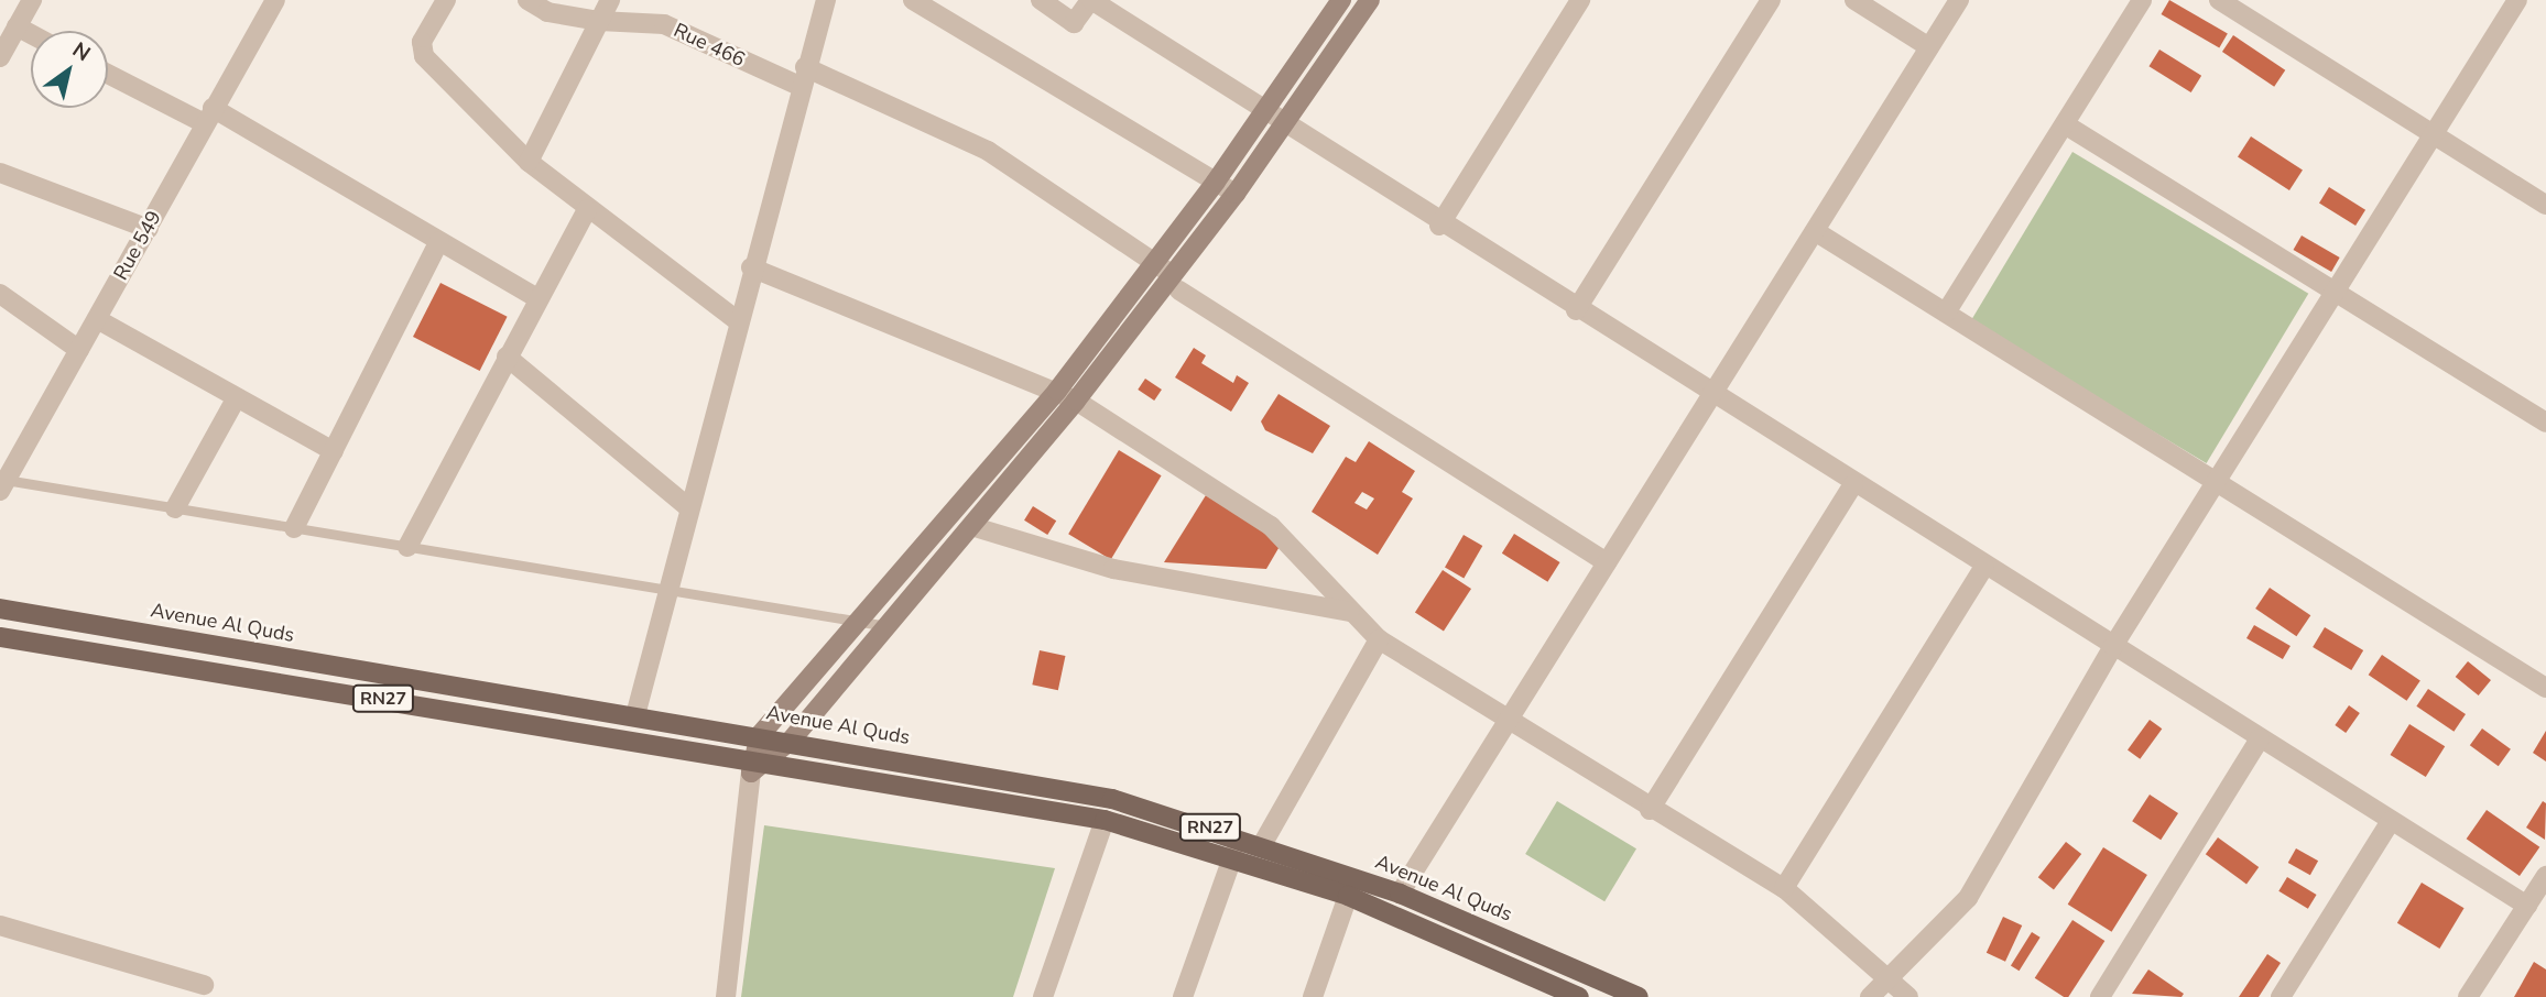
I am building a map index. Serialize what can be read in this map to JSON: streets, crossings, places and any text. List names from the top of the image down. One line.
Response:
{"streets":{"main road":["Avenue Al Quds","RN27"],"street":["Rue 466","Rue 549"]},"north":"top right"}
